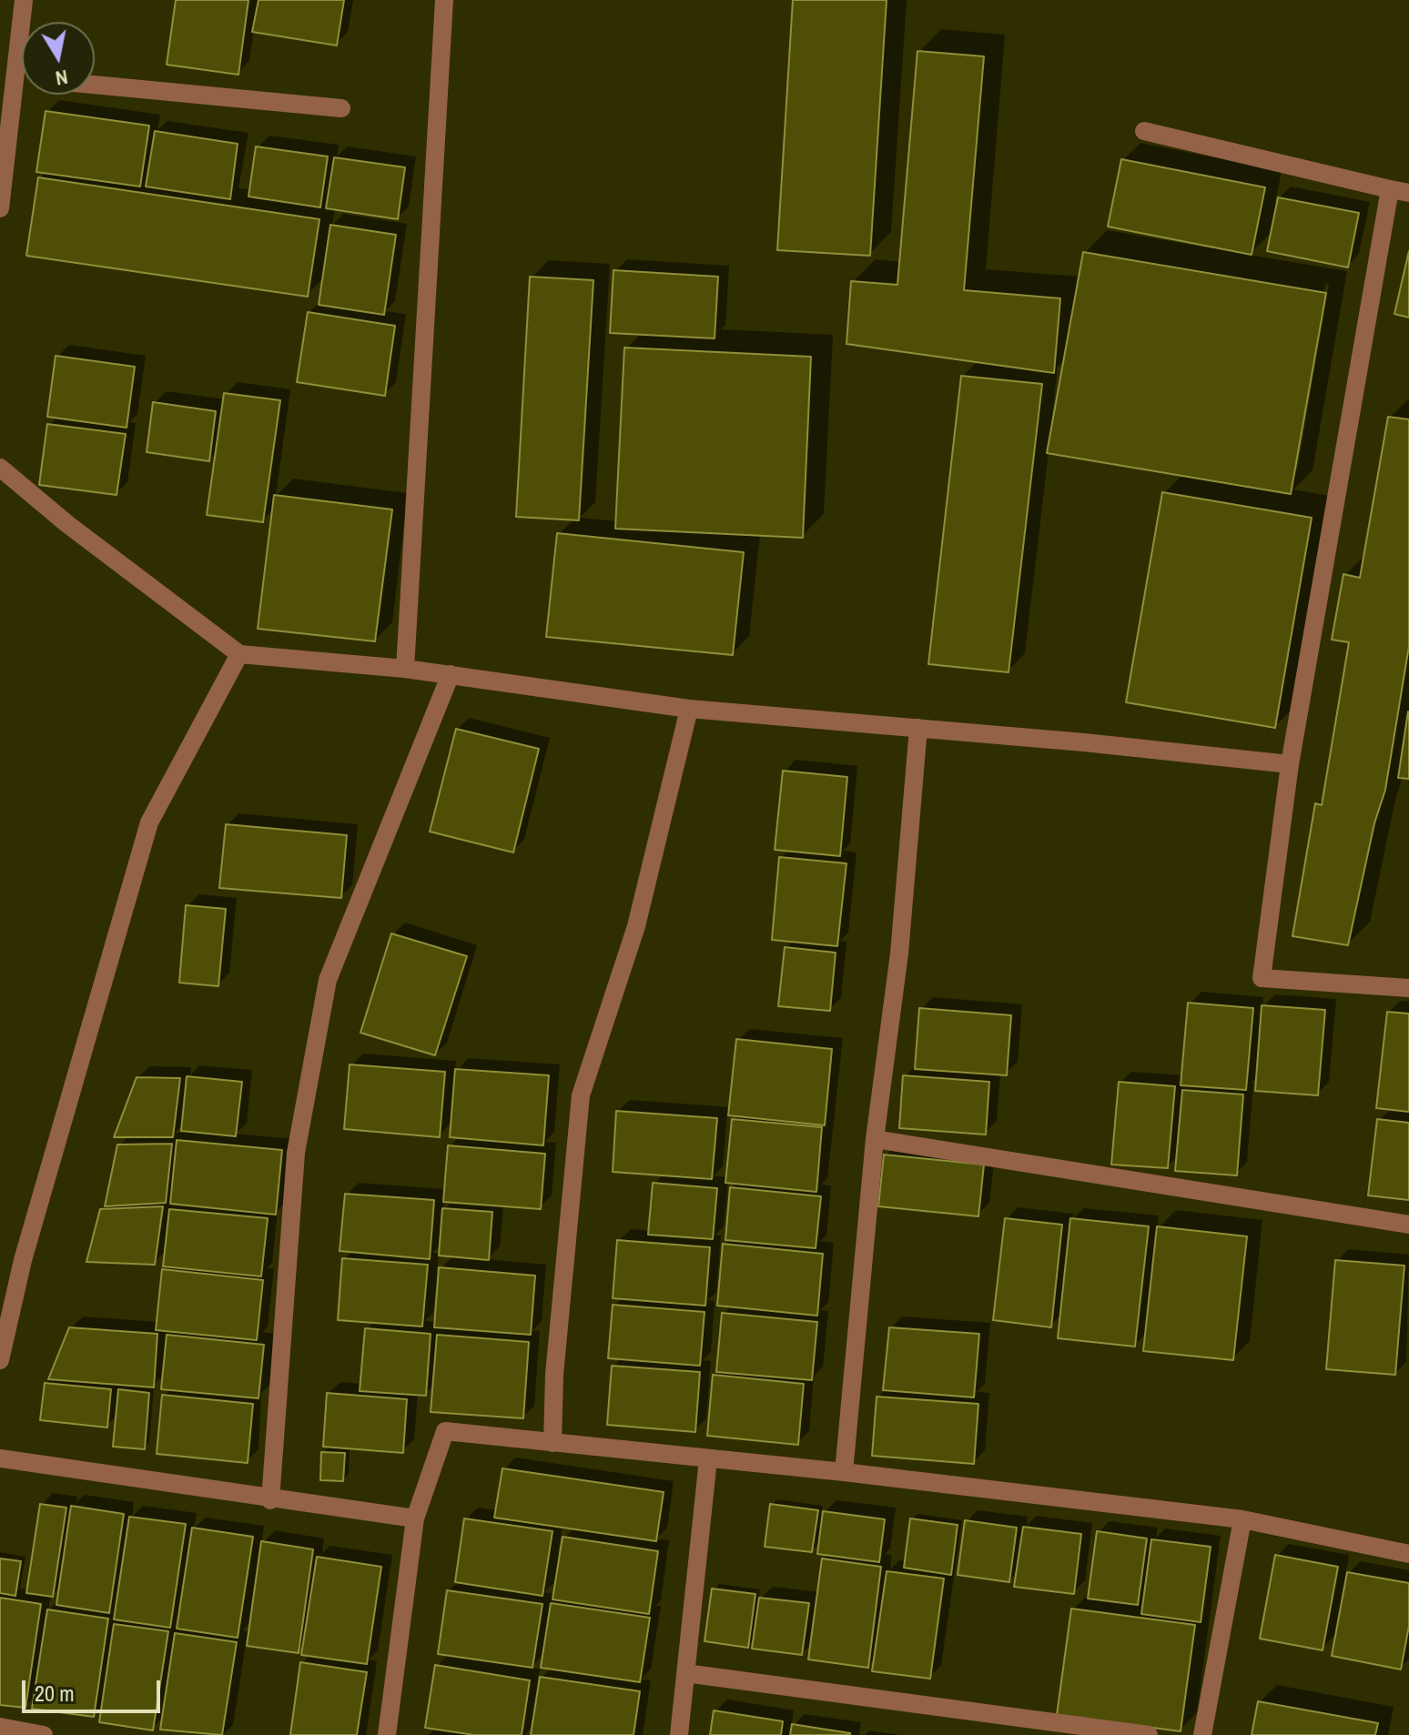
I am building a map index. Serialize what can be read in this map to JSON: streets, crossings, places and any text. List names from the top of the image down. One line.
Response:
{"scale_bar":"20 m","north":"bottom"}
